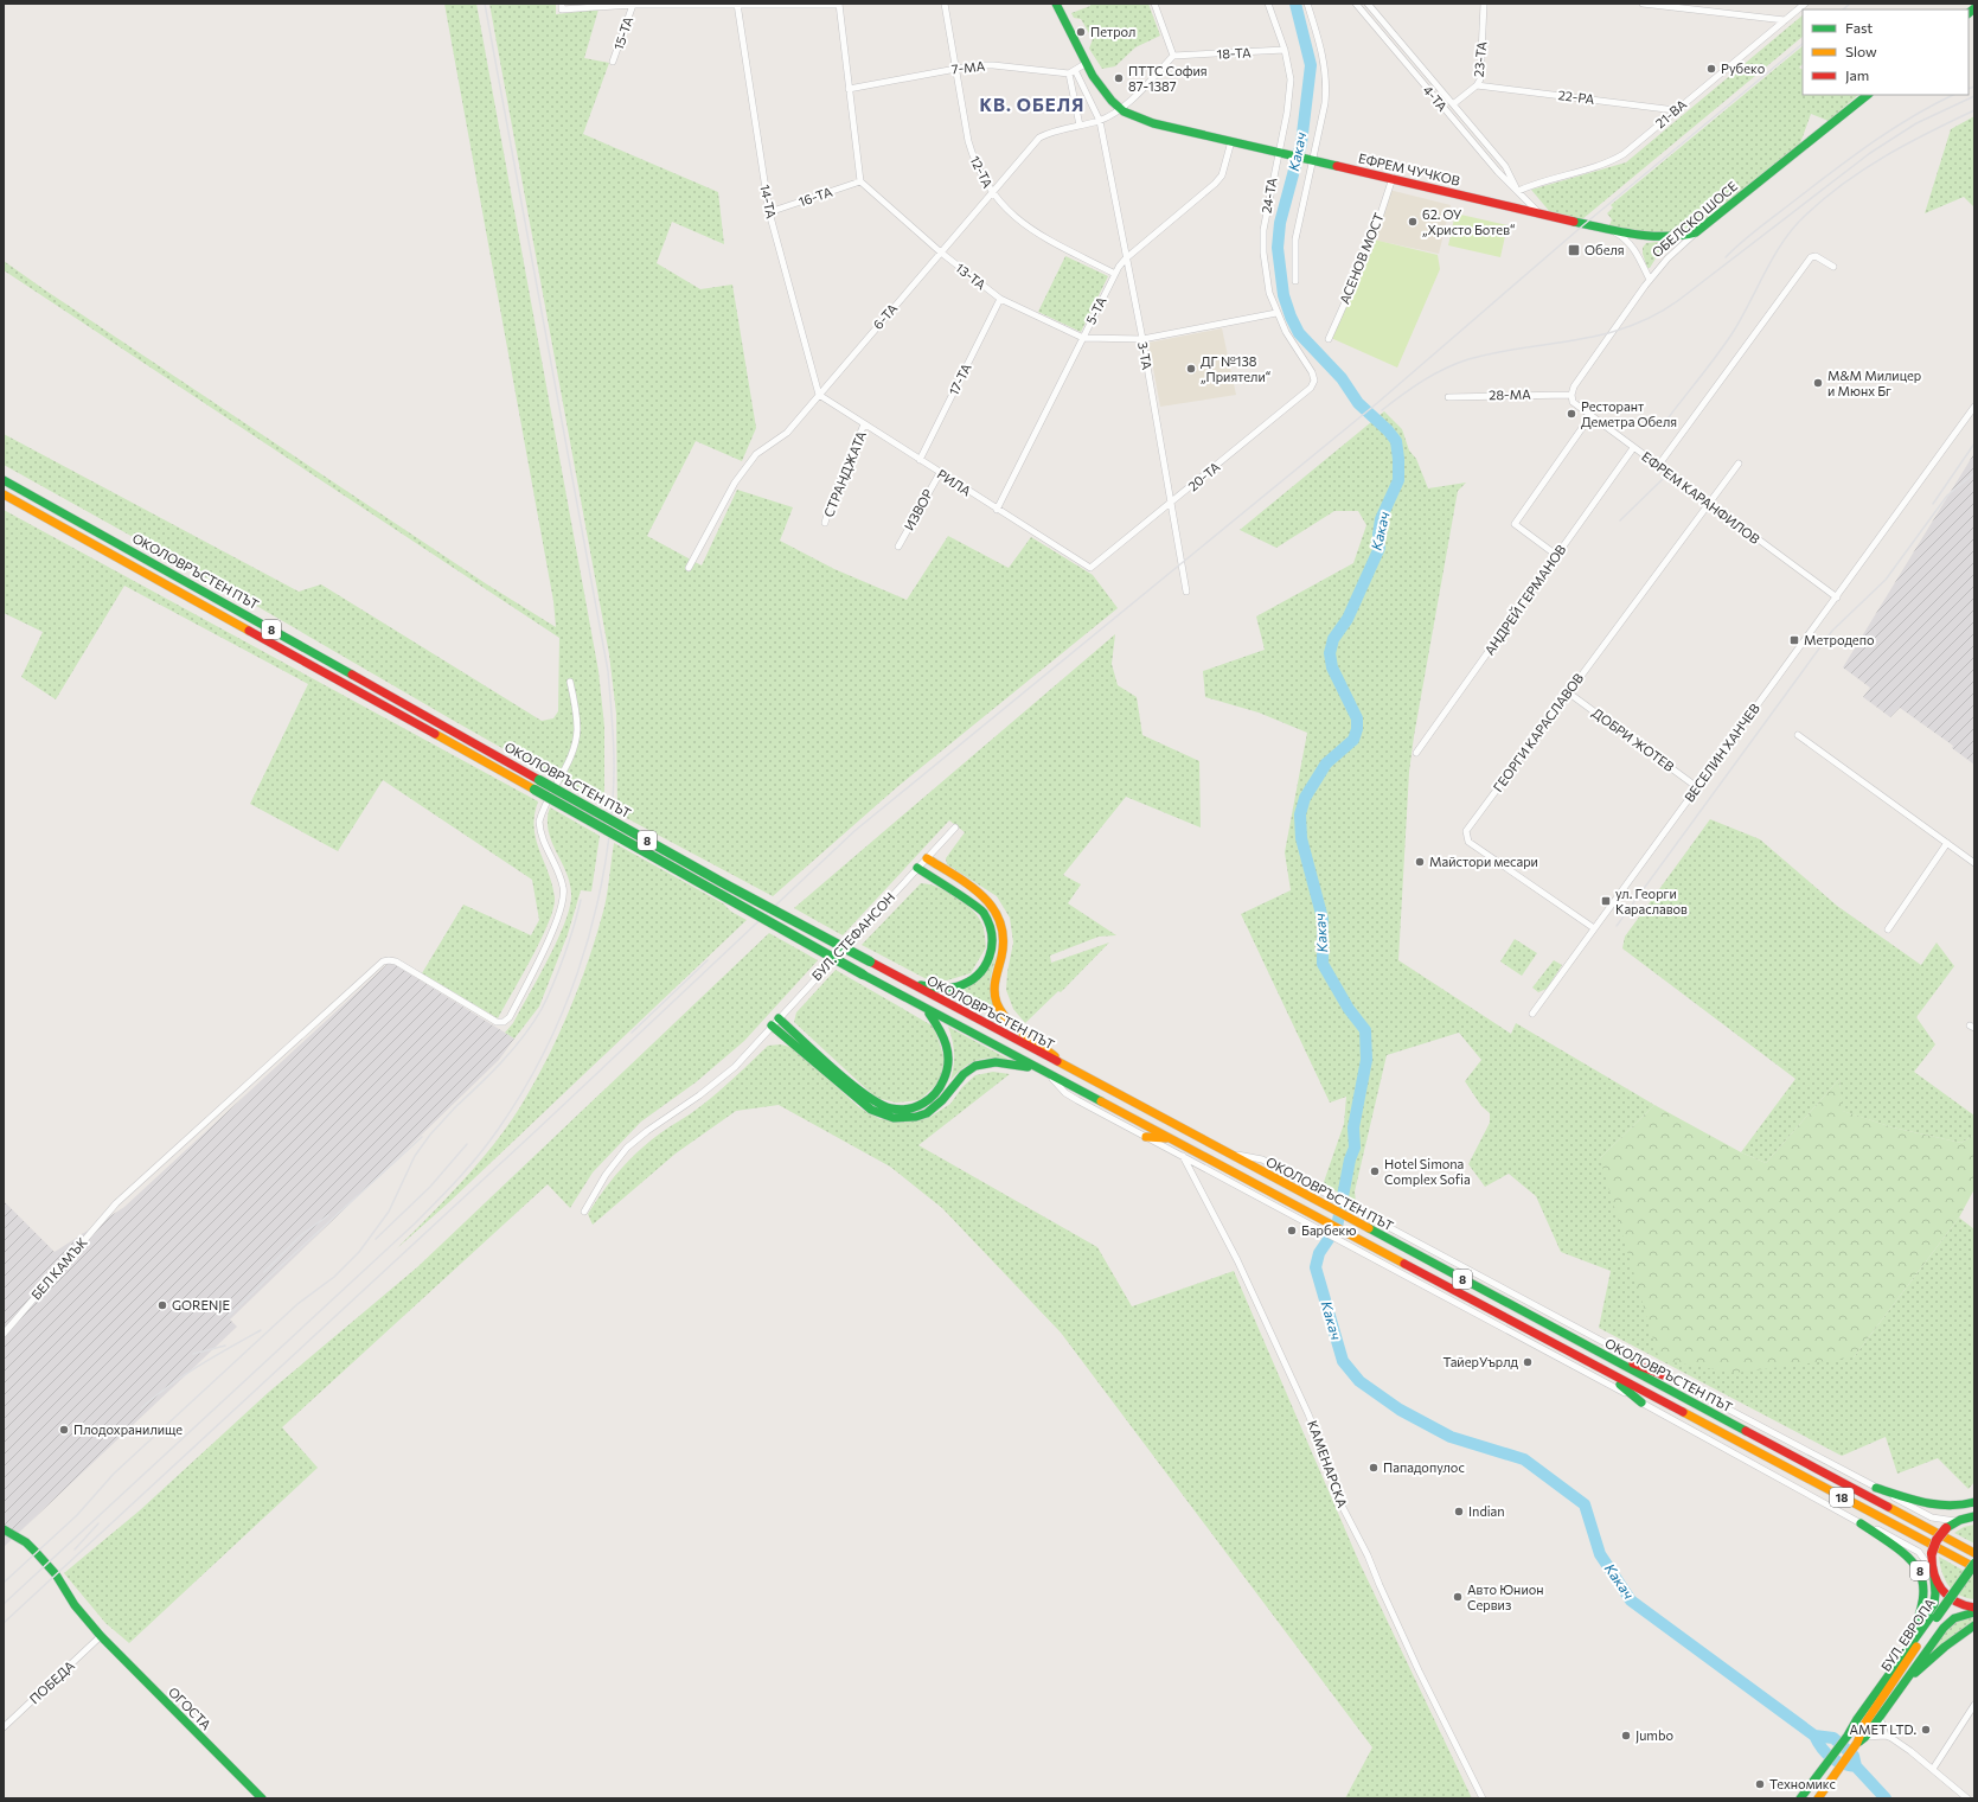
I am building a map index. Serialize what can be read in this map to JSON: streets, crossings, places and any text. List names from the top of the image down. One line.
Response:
{"streets":{"main road":["ЕФРЕМ ЧУЧКОВ","ОБЕЛСКО ШОСЕ","ОКОЛОВРЪСТЕН ПЪТ","8","18","БУЛ. ЕВРОПА","ОГОСТА"],"street":["15-ТА","18-ТА","23-ТА","7-МА","22-РА","4-ТА","21-ВА","12-ТА","24-ТА","16-ТА","14-ТА","АСЕНОВ МОСТ","13-ТА","5-ТА","6-ТА","3-ТА","17-ТА","28-МА","СТРАНДЖАТА","20-ТА","РИЛА","ЕФРЕМ КАРАНФИЛОВ","ИЗВОР","АНДРЕЙ ГЕРМАНОВ","ГЕОРГИ КАРАСЛАВОВ","ДОБРИ ЖОТЕВ","ВЕСЕЛИН ХАНЧЕВ","БУЛ. СТЕФАНСОН","БЕЛ КАМЪК","КАМЕНАРСКА","ПОБЕДА"]},"crossings":[["15-ТА","14-ТА"],["18-ТА","24-ТА"],["23-ТА","22-РА"],["23-ТА","4-ТА"],["7-МА","12-ТА"],["22-РА","21-ВА"],["4-ТА","21-ВА"],["4-ТА","ЕФРЕМ ЧУЧКОВ"],["ЕФРЕМ ЧУЧКОВ","24-ТА"],["ЕФРЕМ ЧУЧКОВ","ОБЕЛСКО ШОСЕ"],["ЕФРЕМ ЧУЧКОВ","АСЕНОВ МОСТ"],["ЕФРЕМ ЧУЧКОВ","5-ТА"],["ЕФРЕМ ЧУЧКОВ","6-ТА"],["12-ТА","5-ТА"],["12-ТА","6-ТА"],["24-ТА","13-ТА"],["24-ТА","20-ТА"],["16-ТА","14-ТА"],["16-ТА","13-ТА"],["14-ТА","6-ТА"],["14-ТА","РИЛА"],["ОБЕЛСКО ШОСЕ","28-МА"],["ОБЕЛСКО ШОСЕ","ЕФРЕМ КАРАНФИЛОВ"],["13-ТА","5-ТА"],["13-ТА","6-ТА"],["13-ТА","3-ТА"],["13-ТА","17-ТА"],["5-ТА","3-ТА"],["5-ТА","РИЛА"],["6-ТА","3-ТА"],["6-ТА","РИЛА"],["3-ТА","20-ТА"],["17-ТА","РИЛА"],["28-МА","ЕФРЕМ КАРАНФИЛОВ"],["СТРАНДЖАТА","РИЛА"],["20-ТА","РИЛА"],["РИЛА","ИЗВОР"],["ЕФРЕМ КАРАНФИЛОВ","АНДРЕЙ ГЕРМАНОВ"],["ЕФРЕМ КАРАНФИЛОВ","ГЕОРГИ КАРАСЛАВОВ"],["ЕФРЕМ КАРАНФИЛОВ","ВЕСЕЛИН ХАНЧЕВ"],["ОКОЛОВРЪСТЕН ПЪТ","8"],["8","БУЛ. ЕВРОПА"],["ГЕОРГИ КАРАСЛАВОВ","ДОБРИ ЖОТЕВ"],["ГЕОРГИ КАРАСЛАВОВ","ВЕСЕЛИН ХАНЧЕВ"],["ДОБРИ ЖОТЕВ","ВЕСЕЛИН ХАНЧЕВ"],["ПОБЕДА","ОГОСТА"]],"districts":["КВ. ОБЕЛЯ"],"water":["Какач"],"places":{"other":["Петрол","Рубеко","ПТТС София 87-1387","62. ОУ „Христо Ботев“","ДГ №138 „Приятели“","М&M Mилицер и Мюнх Бг","Ресторант Деметра Обеля","Майстори месари","Hotel Simona Complex Sofia","Барбекю","GORENJE","ТайерУърлд","Плодохранилище","Пападопулос","Indian","Авто Юнион Сервиз","AMET LTD.","Jumbo","Техномикс"],"transit":["Обеля","Метродепо","ул. Георги Караславов"]},"legend":["Fast","Slow","Jam"]}
